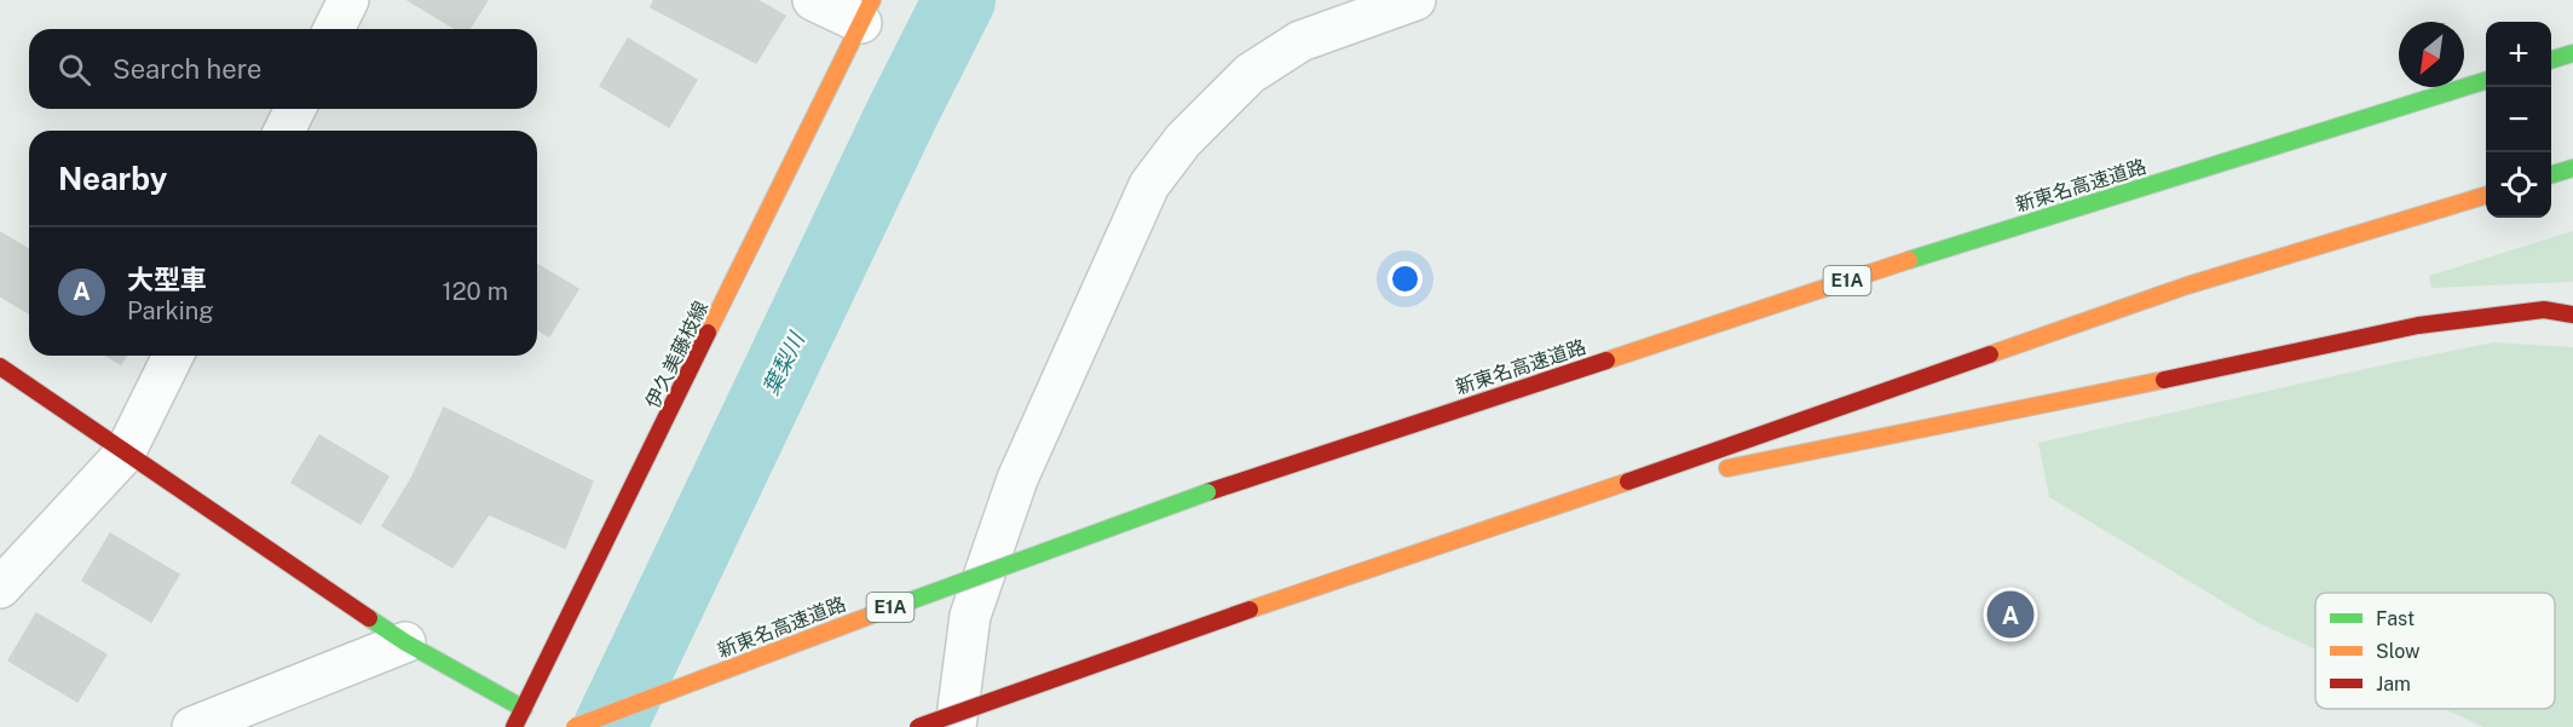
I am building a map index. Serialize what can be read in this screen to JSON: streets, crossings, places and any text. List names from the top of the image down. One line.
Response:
{"streets":{"main road":["新東名高速道路","E1A","伊久美藤枝線"]},"water":["葉梨川"],"legend":["Fast","Slow","Jam"],"north":"bottom left","page":{"map_buttons":["+","−"],"search":"Search here","heading":"Nearby","list":[{"mark":"A","name":"大型車","note":"Parking","value":"120 m"}],"pins":"A"}}
